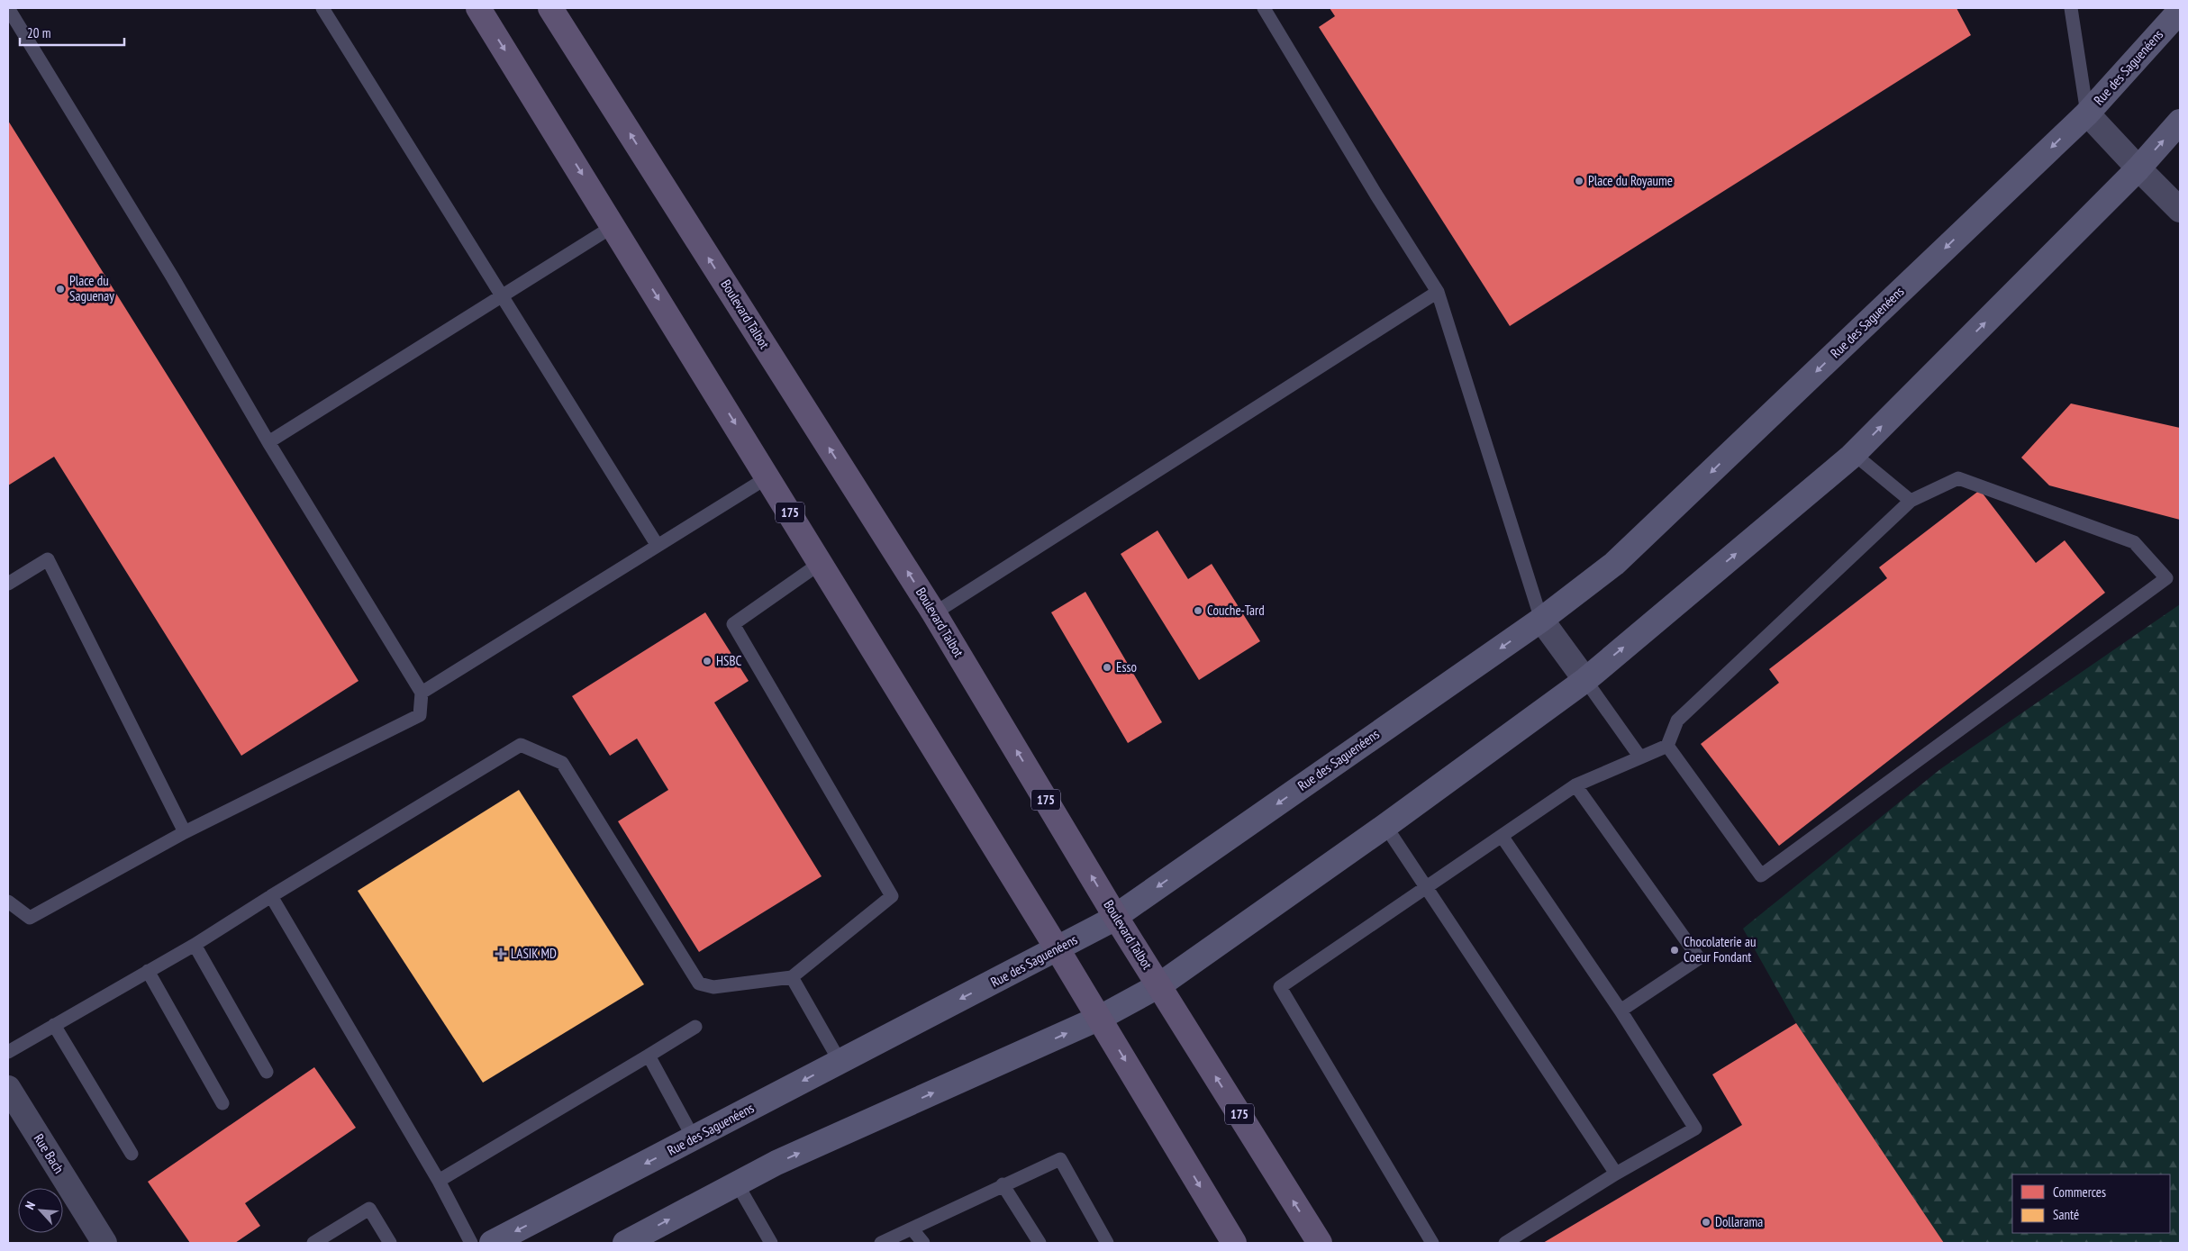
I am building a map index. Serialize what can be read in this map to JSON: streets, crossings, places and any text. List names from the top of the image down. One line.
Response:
{"streets":{"main road":["Boulevard Talbot","175"],"street":["Rue des Saguenéens","Rue Bach"]},"crossings":[["Rue des Saguenéens","Boulevard Talbot"],["Rue des Saguenéens","175"]],"places":{"other":["Place du Royaume","Place du Saguenay","Couche-Tard","HSBC","Esso","Chocolaterie au Coeur Fondant","Dollarama"],"health":["LASIK MD"]},"legend":["Commerces","Santé"],"scale_bar":"20 m","north":"top left"}
